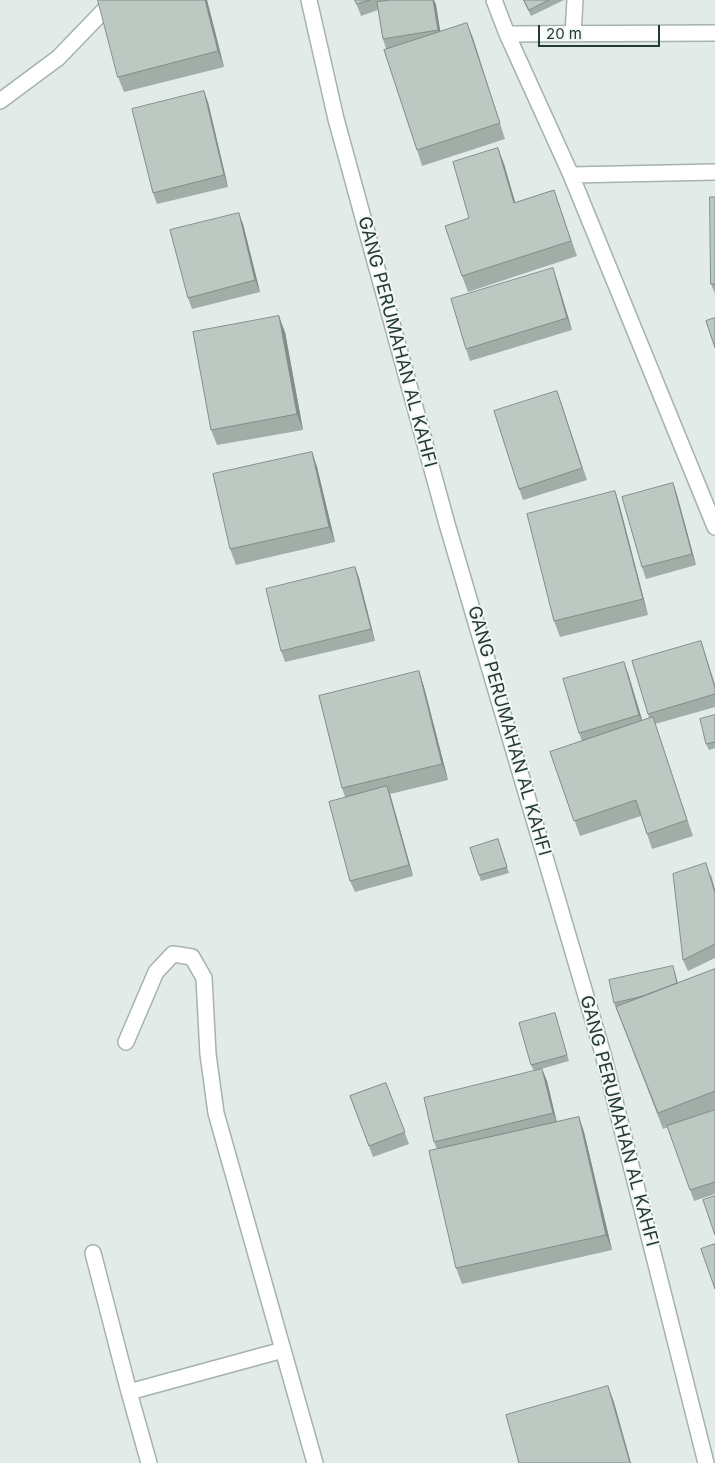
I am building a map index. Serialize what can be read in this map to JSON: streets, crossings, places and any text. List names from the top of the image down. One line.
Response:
{"streets":{"street":["GANG PERUMAHAN AL KAHFI"]},"scale_bar":"20 m"}
